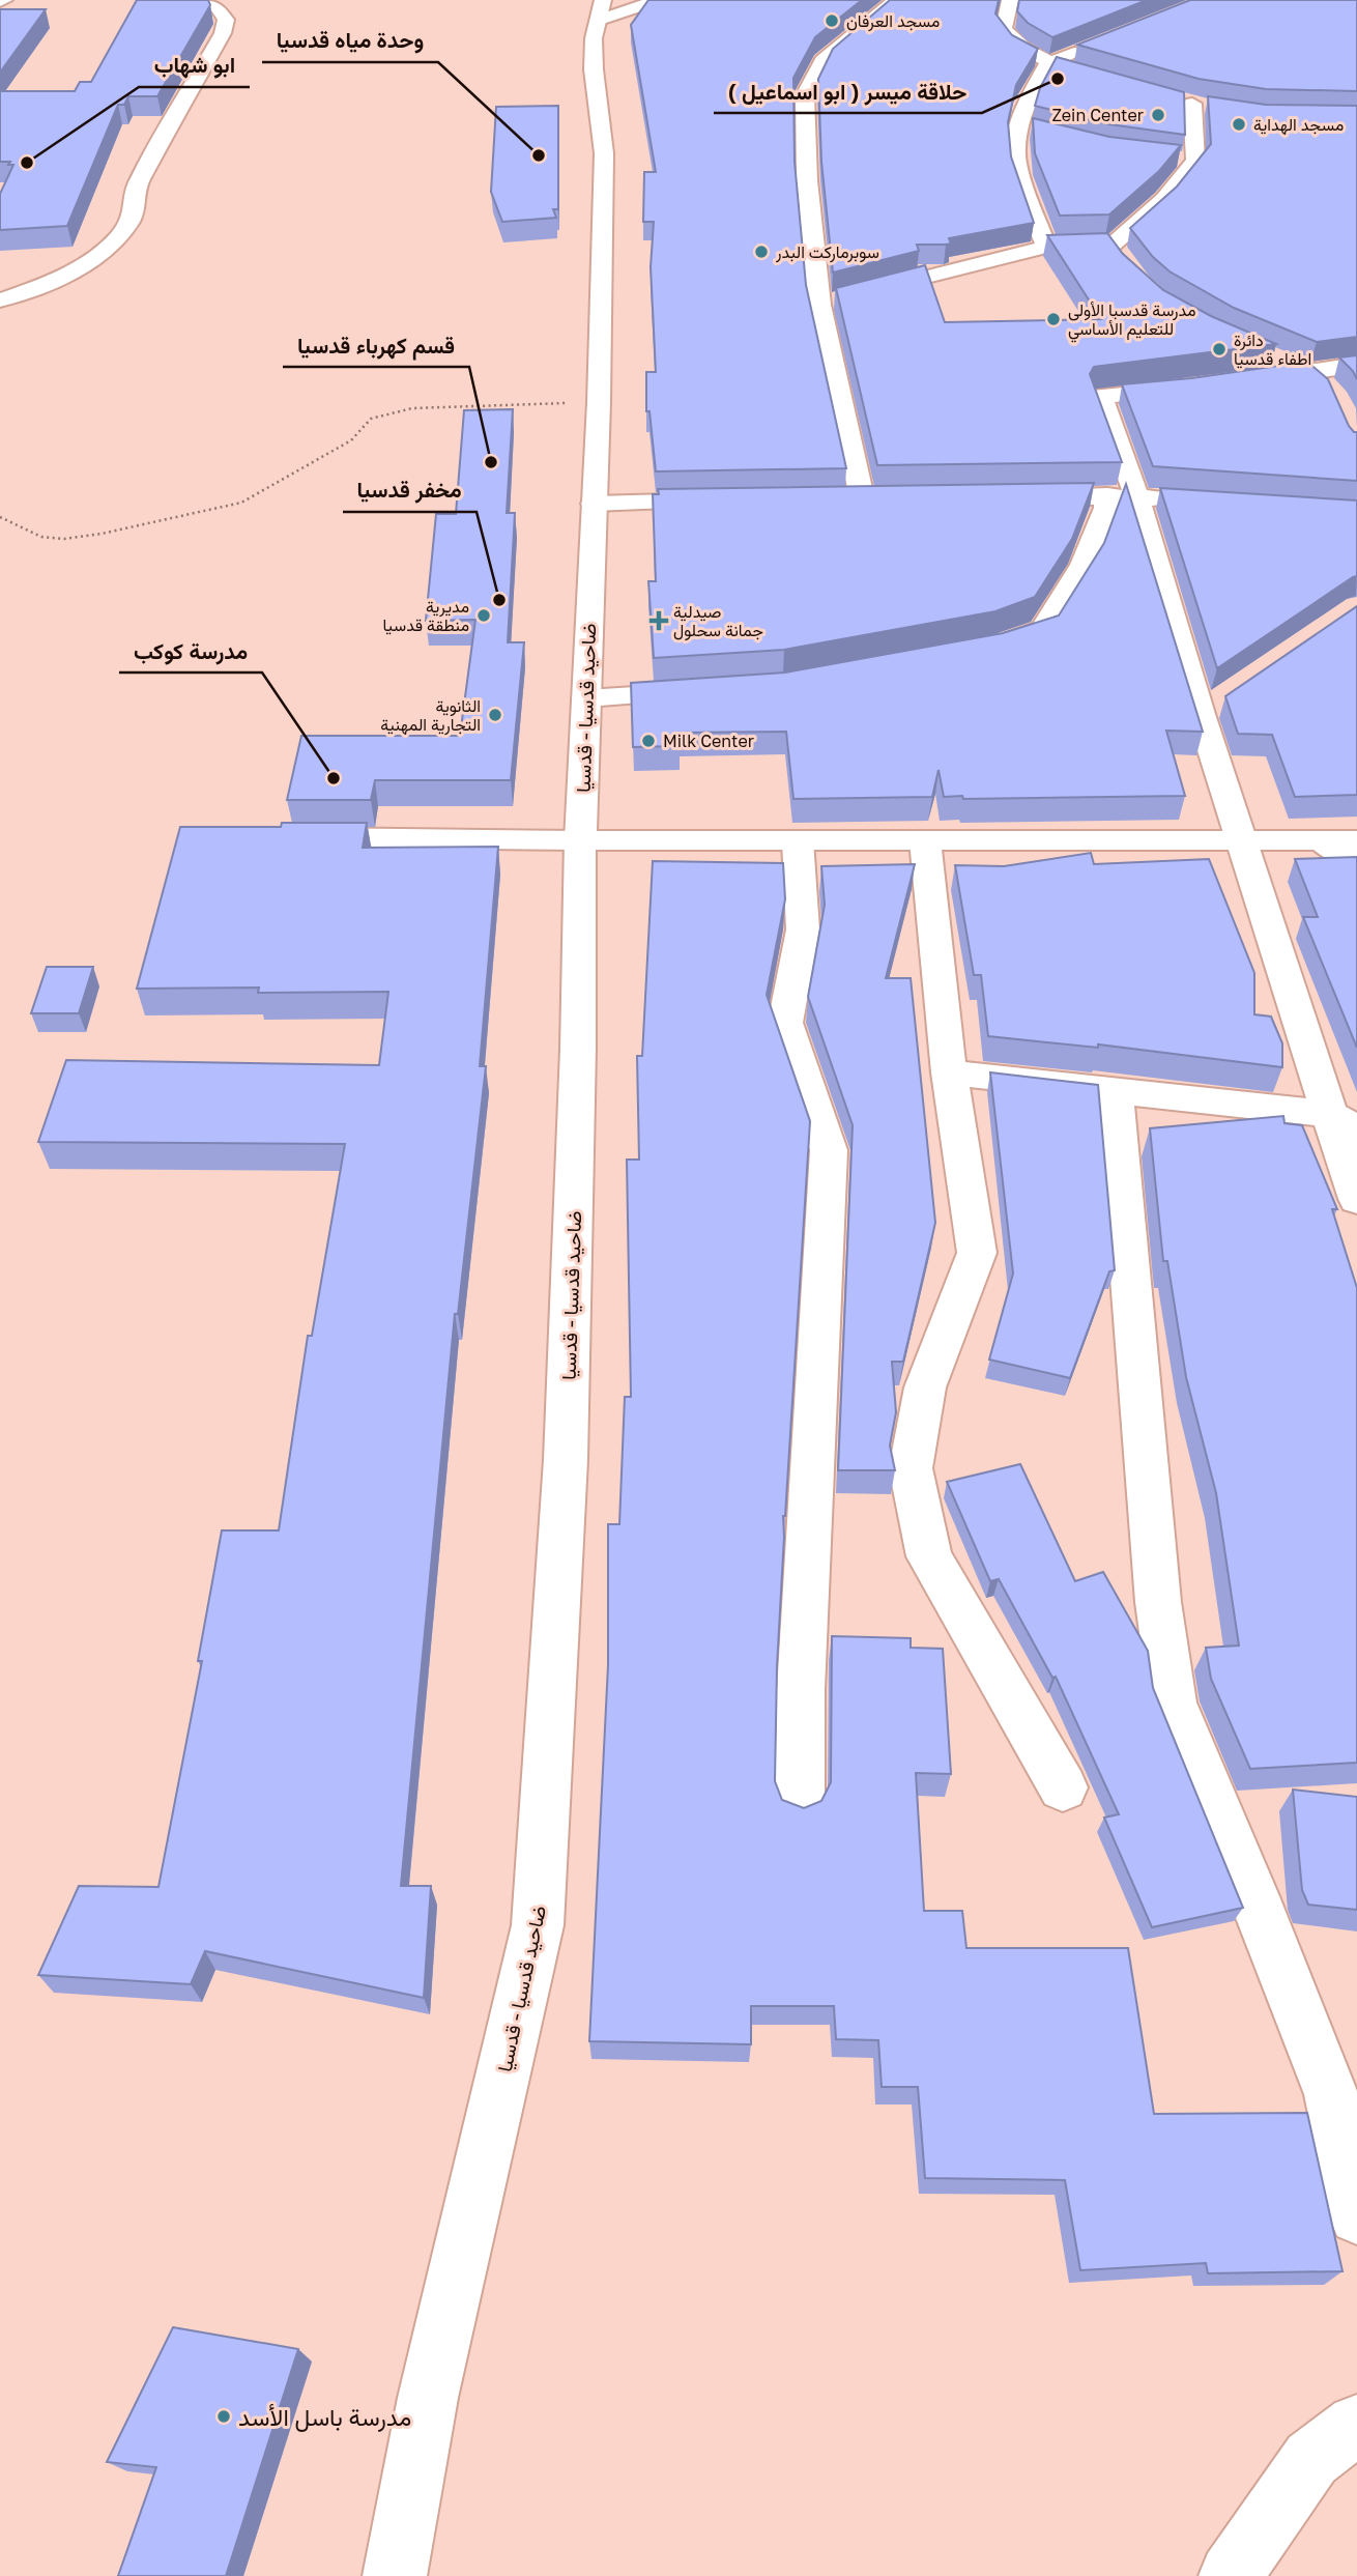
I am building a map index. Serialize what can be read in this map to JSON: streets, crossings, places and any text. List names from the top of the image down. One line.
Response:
{"streets":{"street":["ضاحيد قدسيا - قدسيا"]},"places":{"other":["مسجد العرفان","حلاقة ميسر ( ابو اسماعيل )","Zein Center","مسجد الهداية","وحدة مياه قدسيا","ابو شهاب","سوبرماركت البدر","مدرسة قدسيا الأولى للتعليم الأساسي","دائرة اطفاء قدسيا","قسم كهرباء قدسيا","مخفر قدسيا","مديرية منطقة قدسيا","الثانوية التجارية المهنية","Milk Center","مدرسة كوكب","مدرسة باسل الأسد"],"health":["صيدلية جمانة سحلول"]}}
